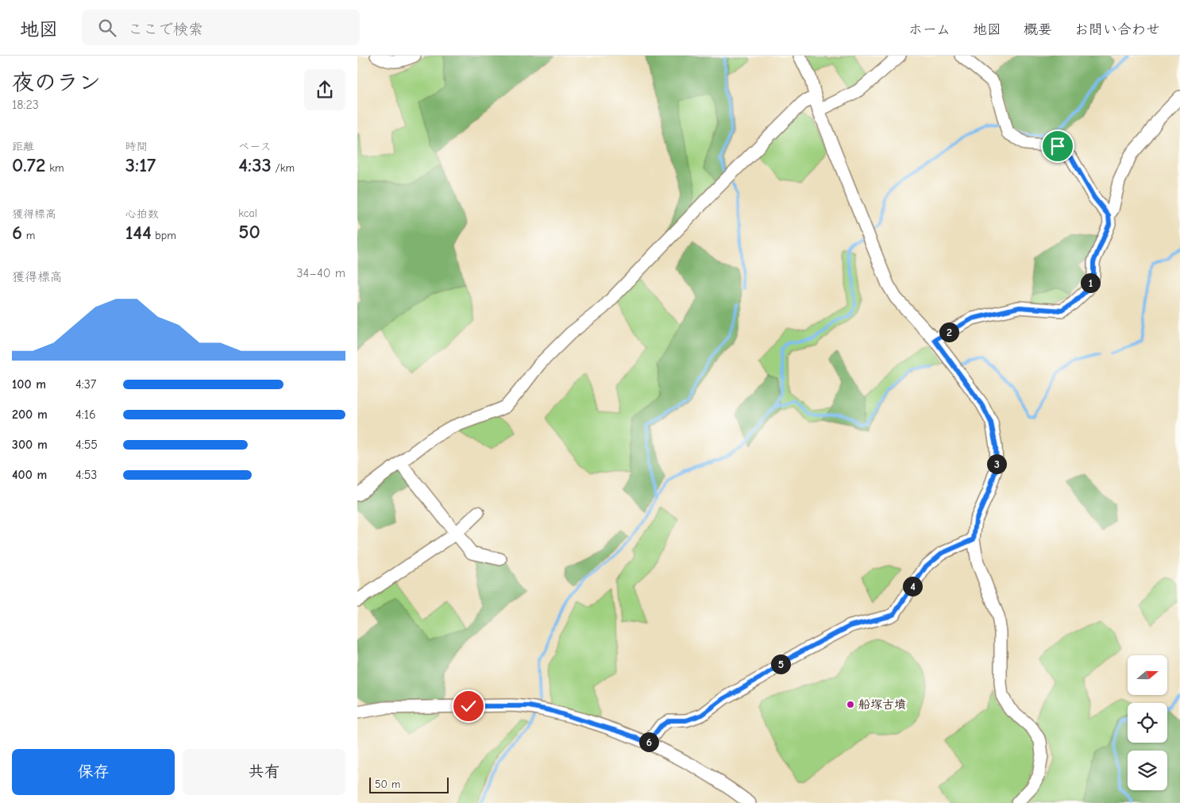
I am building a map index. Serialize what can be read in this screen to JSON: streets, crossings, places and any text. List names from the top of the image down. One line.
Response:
{"places":["船塚古墳"],"scale_bar":"50 m","north":"right","page":{"header":"地図","search":"ここで検索","nav":["ホーム","地図","概要","お問い合わせ"],"heading":["夜のラン","18:23"],"stats":[["距離","0.72 km"],["時間","3:17"],["ペース","4:33 /km"],["獲得標高","6 m"],["心拍数","144 bpm"],["kcal","50"]],"chart":["獲得標高","34–40 m"],"pins":["1","2","3","4","5","6"],"list":[{"name":"100 m","note":"4:37"},{"name":"200 m","note":"4:16"},{"name":"300 m","note":"4:55"},{"name":"400 m","note":"4:53"}],"buttons":["保存","共有"],"scale":"50 m"}}
